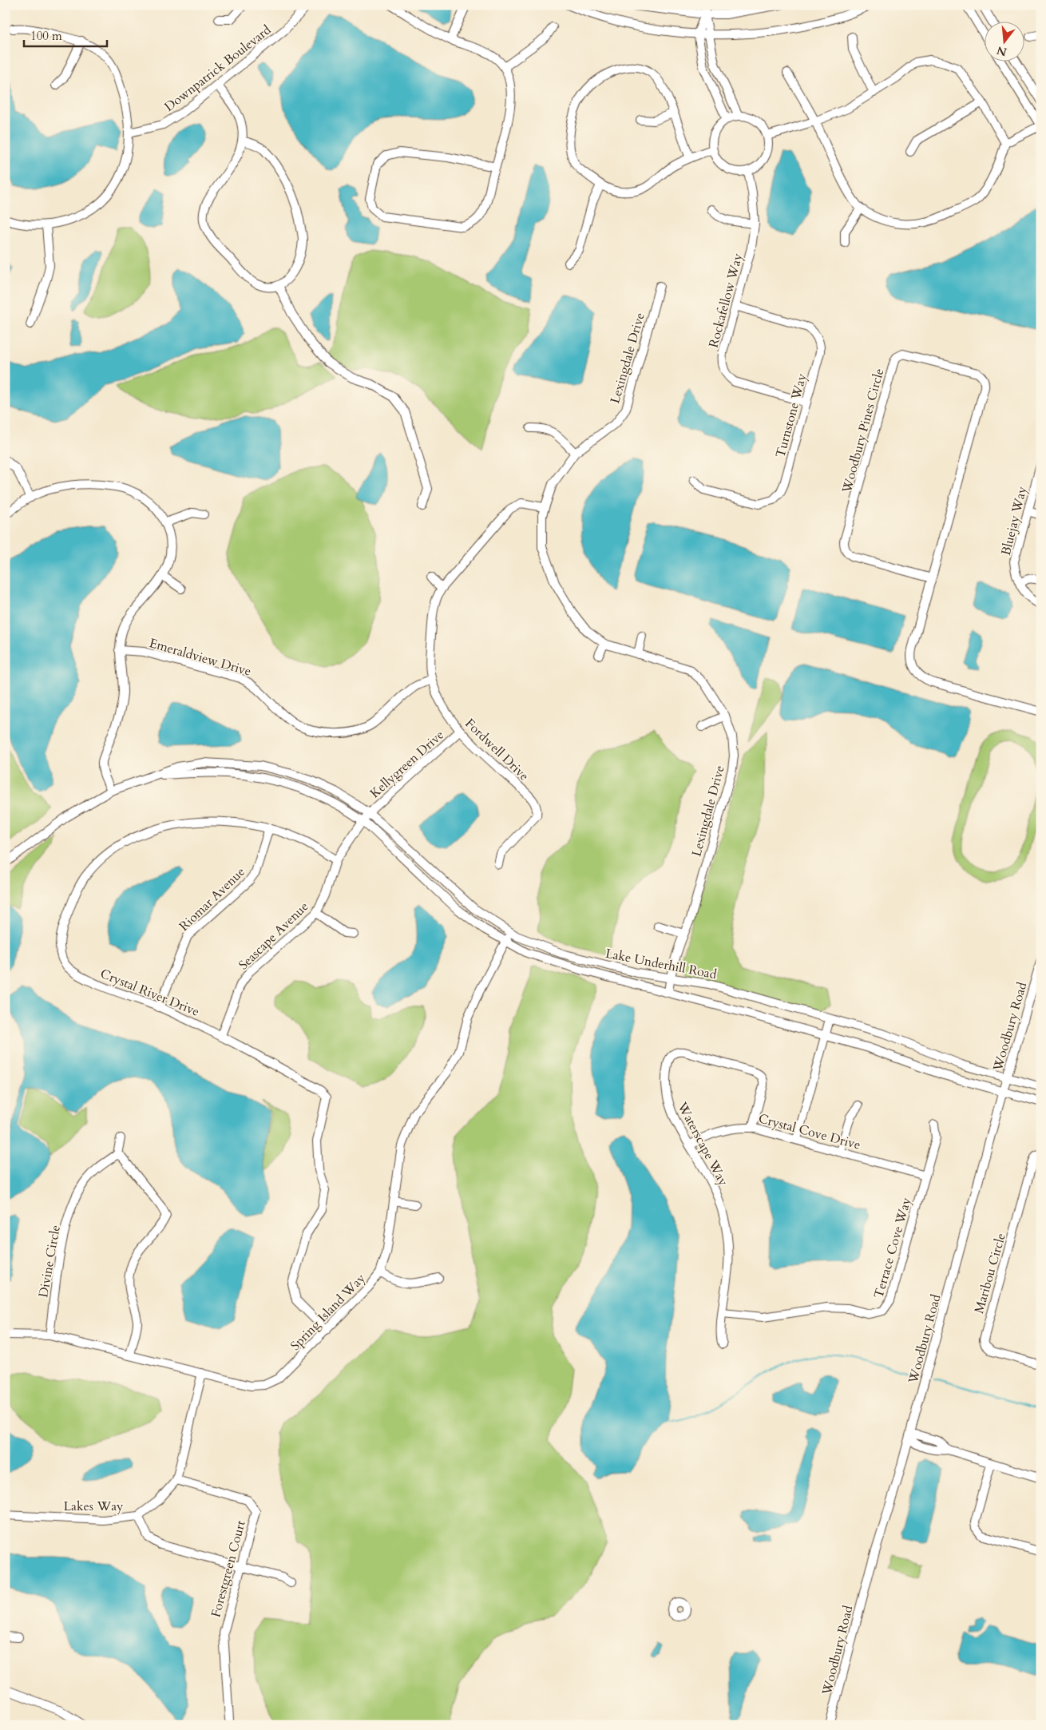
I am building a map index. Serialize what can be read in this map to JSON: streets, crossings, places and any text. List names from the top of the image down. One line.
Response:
{"streets":{"street":["Downpatrick Boulevard","Rockafellow Way","Lexingdale Drive","Turnstone Way","Woodbury Pines Circle","Bluejay Way","Emeraldview Drive","Fordwell Drive","Kellygreen Drive","Riomar Avenue","Seascape Avenue","Lake Underhill Road","Crystal River Drive","Woodbury Road","Crystal Cove Drive","Waterscape Way","Terrace Cove Way","Divine Circle","Maribou Circle","Spring Island Way","Lakes Way","Forestgreen Court"]},"crossings":[["Rockafellow Way","Turnstone Way"],["Lexingdale Drive","Fordwell Drive"],["Lexingdale Drive","Lake Underhill Road"],["Emeraldview Drive","Fordwell Drive"],["Fordwell Drive","Kellygreen Drive"],["Kellygreen Drive","Seascape Avenue"],["Kellygreen Drive","Lake Underhill Road"],["Riomar Avenue","Crystal River Drive"],["Seascape Avenue","Lake Underhill Road"],["Seascape Avenue","Crystal River Drive"],["Lake Underhill Road","Woodbury Road"],["Lake Underhill Road","Spring Island Way"],["Crystal River Drive","Spring Island Way"],["Crystal Cove Drive","Waterscape Way"],["Crystal Cove Drive","Terrace Cove Way"],["Waterscape Way","Terrace Cove Way"],["Divine Circle","Spring Island Way"],["Spring Island Way","Lakes Way"],["Lakes Way","Forestgreen Court"]],"scale_bar":"100 m","north":"bottom"}
